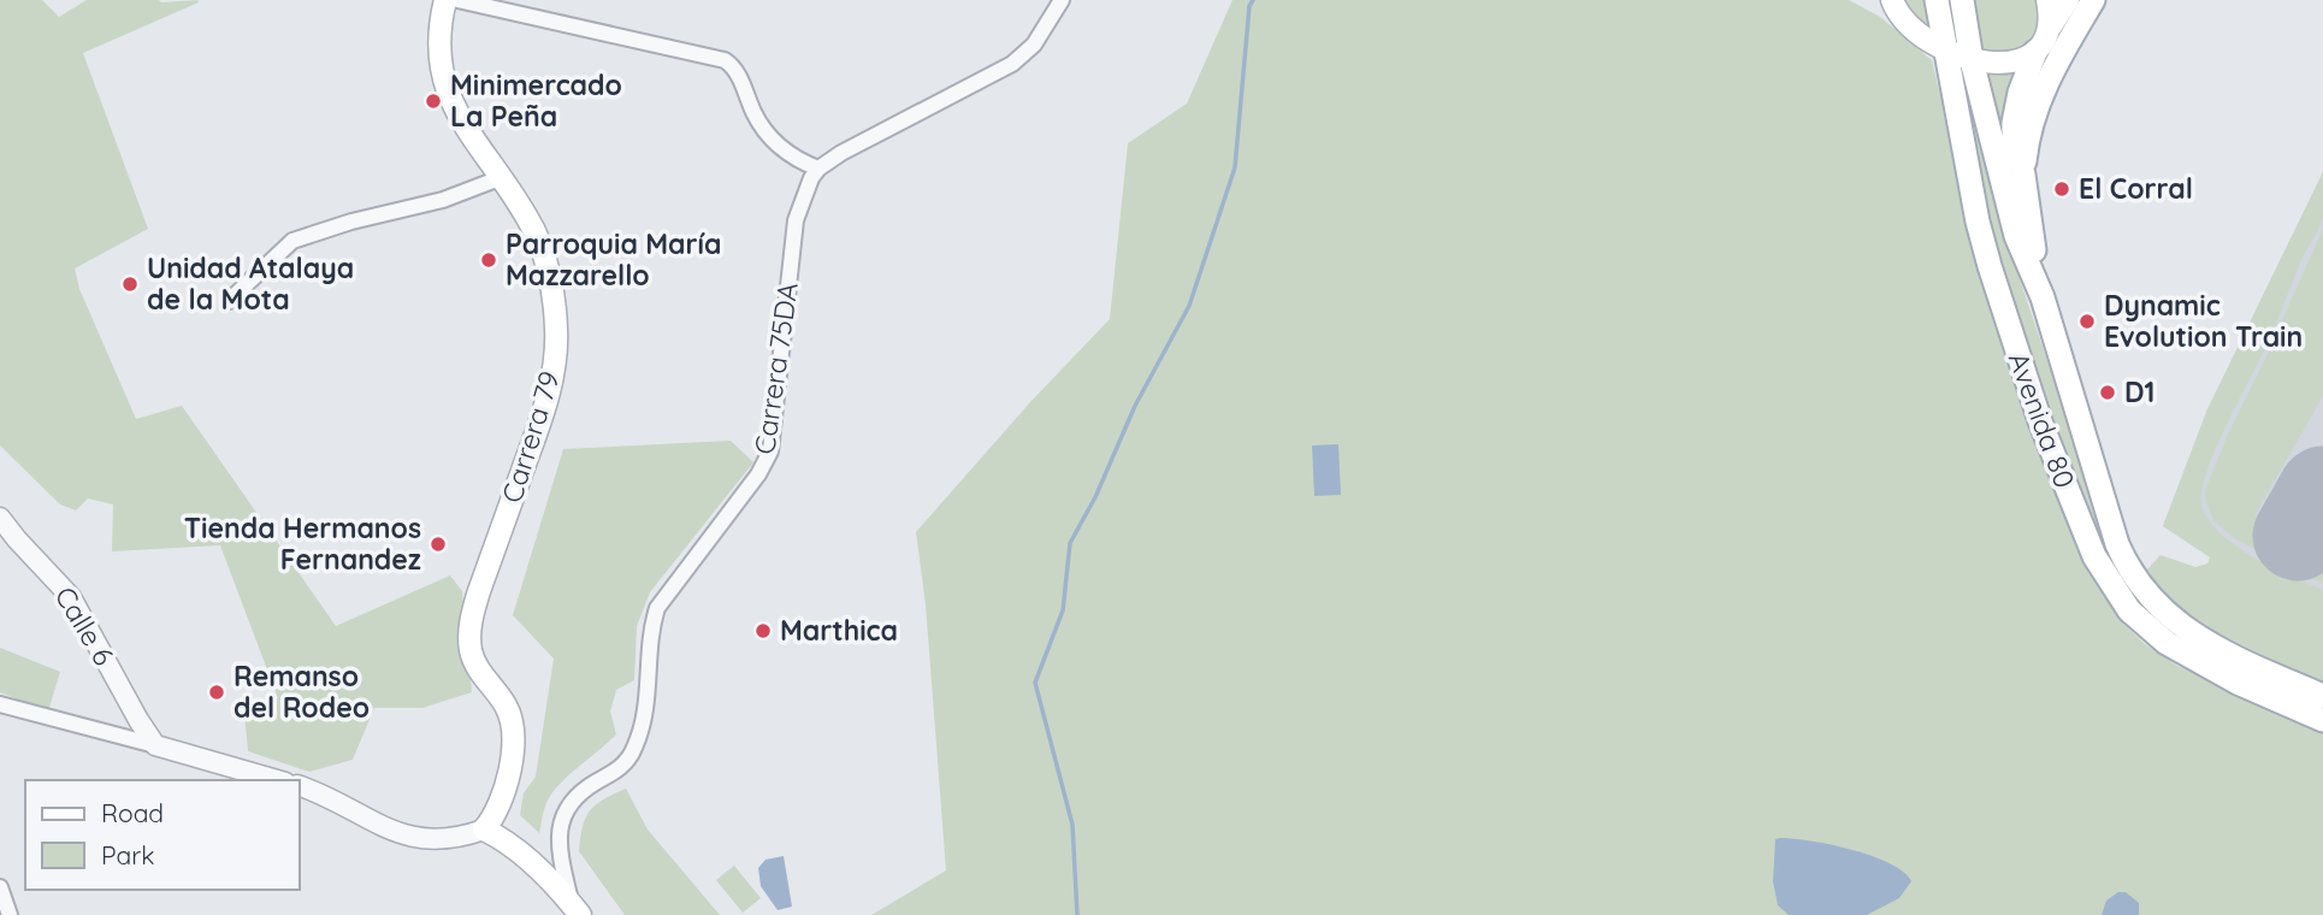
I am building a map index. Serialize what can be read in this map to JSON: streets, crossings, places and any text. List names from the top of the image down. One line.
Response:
{"streets":{"main road":["Avenida 80","Carrera 79"],"street":["Carrera 75DA","Calle 6"]},"places":["Minimercado La Peña","El Corral","Parroquia María Mazzarello","Unidad Atalaya de la Mota","Dynamic Evolution Train","D1","Tienda Hermanos Fernandez","Marthica","Remanso del Rodeo"],"legend":["Road","Park"]}
